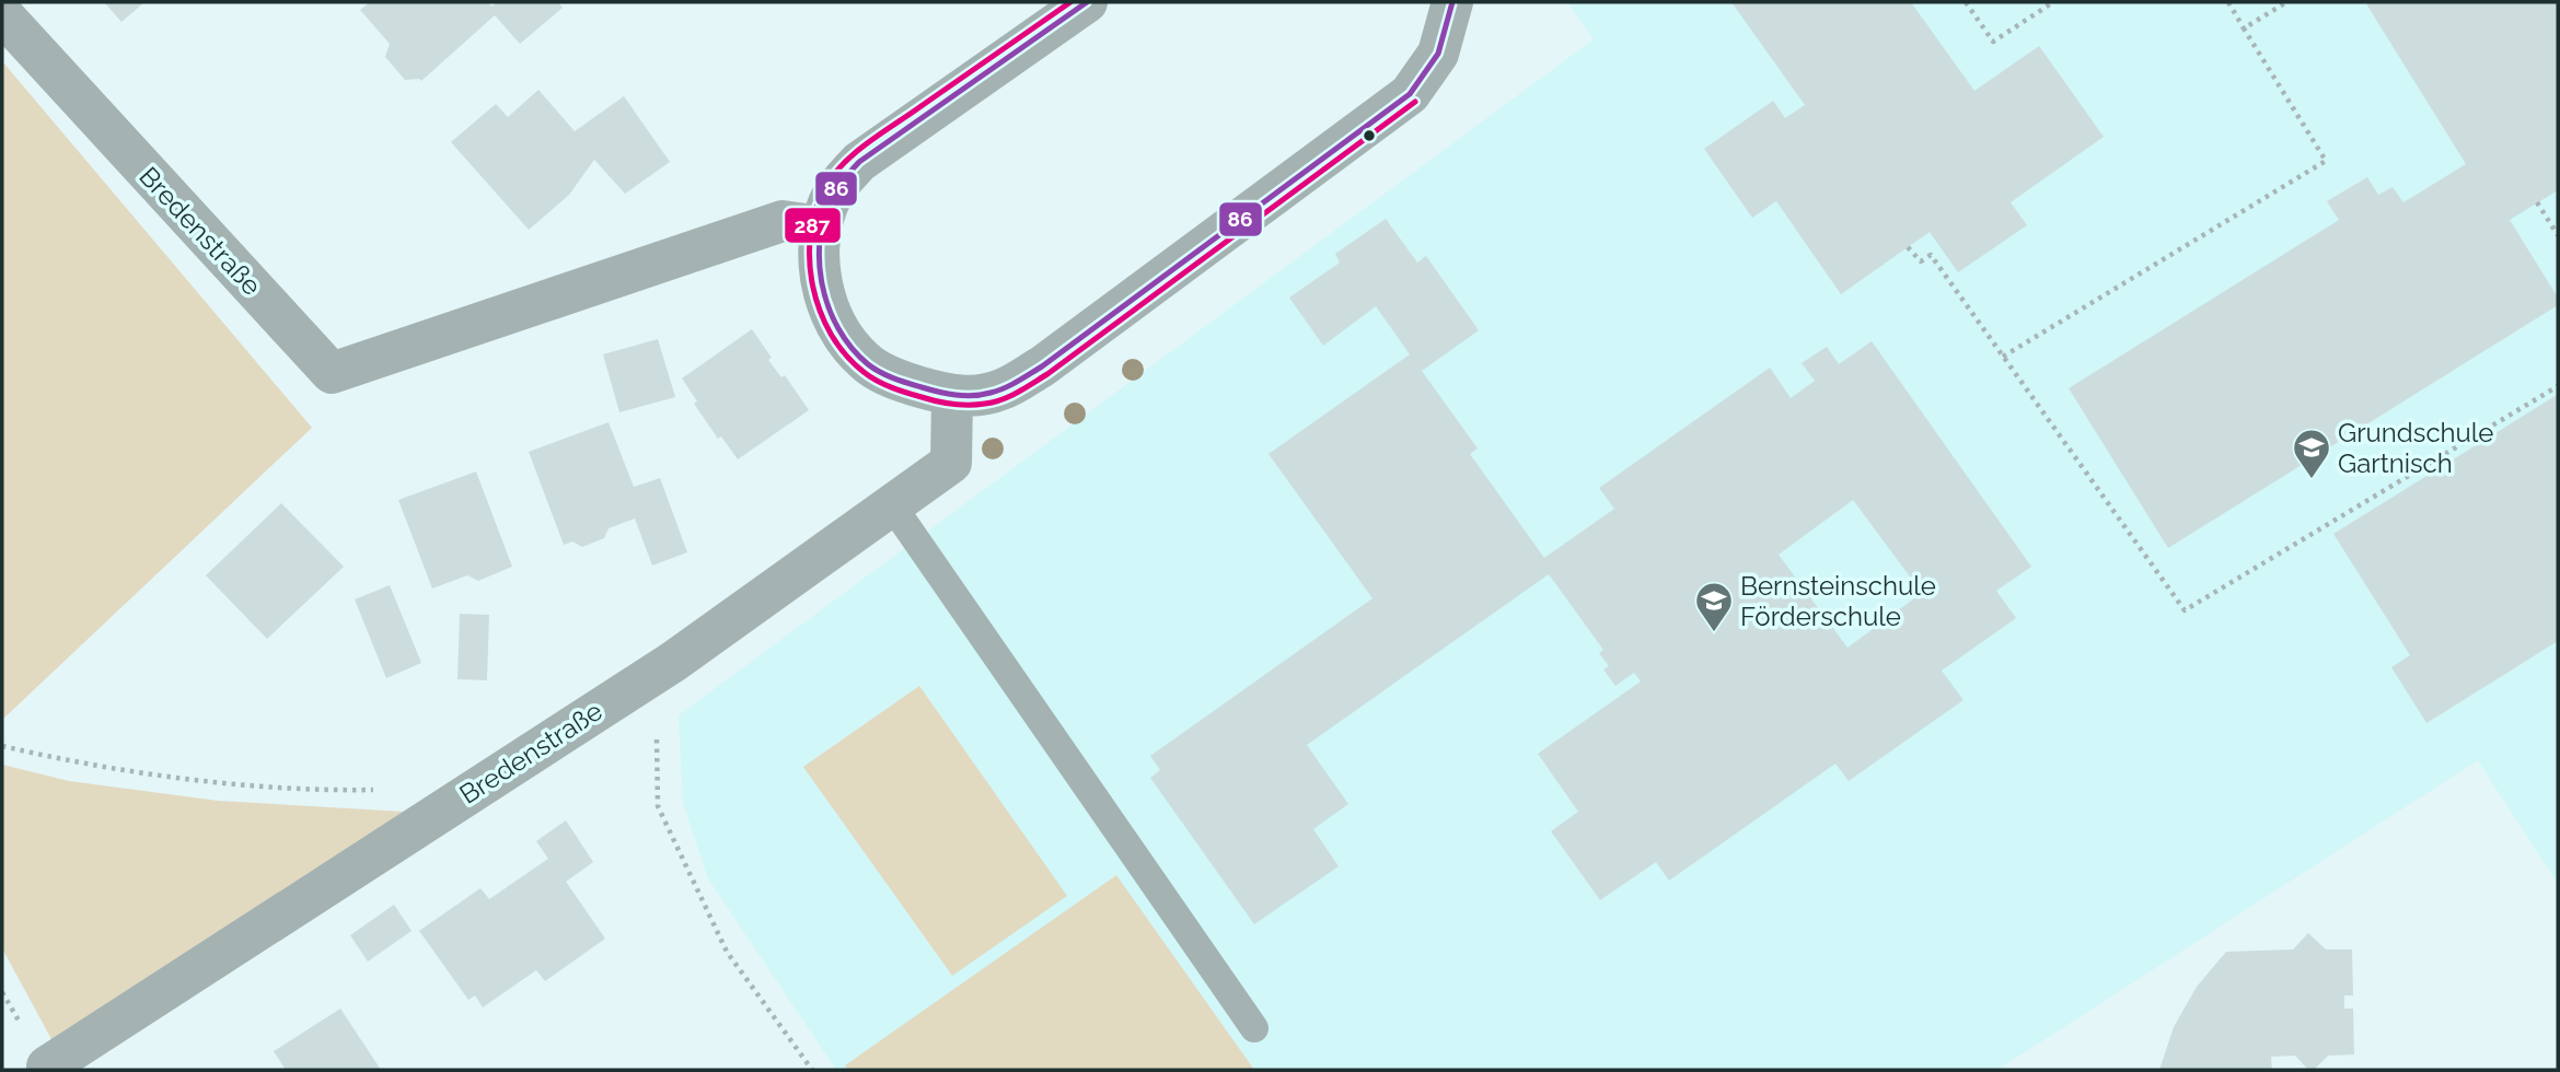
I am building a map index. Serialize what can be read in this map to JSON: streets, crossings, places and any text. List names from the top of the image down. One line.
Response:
{"streets":{"street":["Bredenstraße"]},"places":{"school or university":["Grundschule Gartnisch","Bernsteinschule Förderschule"]},"lines":["transit line 86","transit line 287"]}
